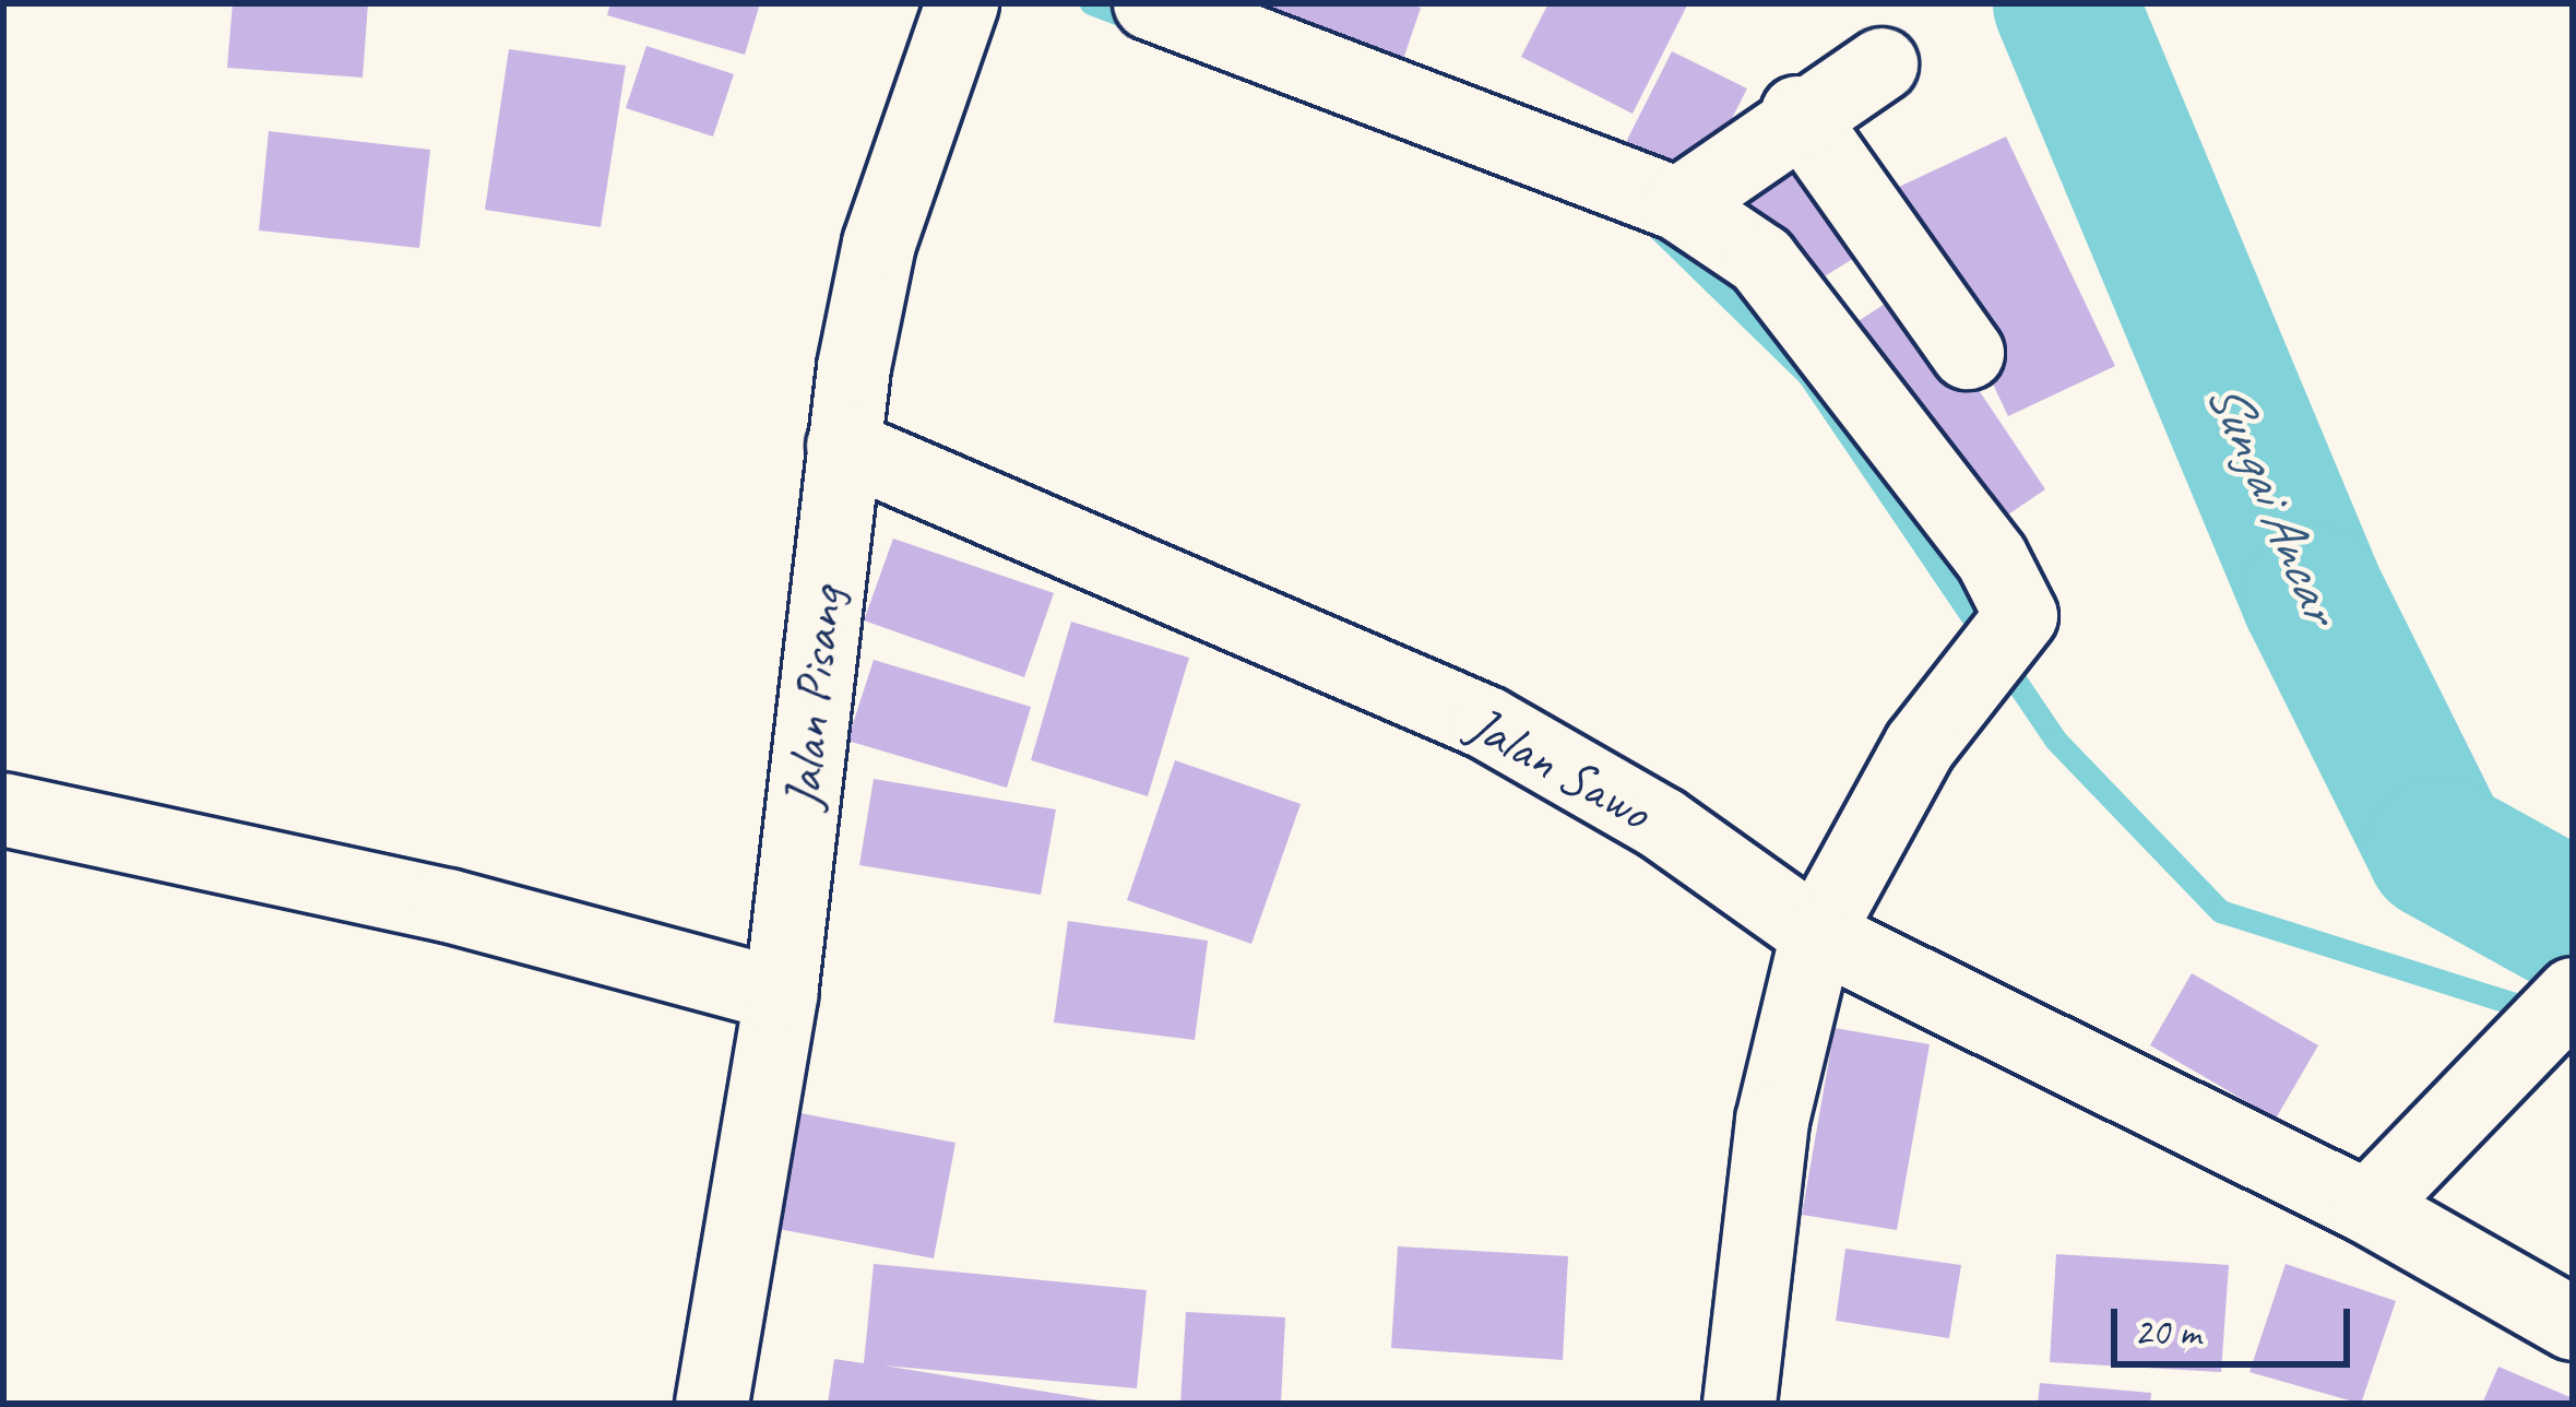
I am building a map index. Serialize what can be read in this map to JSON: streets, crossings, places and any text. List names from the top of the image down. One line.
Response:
{"streets":{"street":["Jalan Pisang","Jalan Sawo"]},"crossings":[["Jalan Pisang","Jalan Sawo"]],"water":["Sungai Ancar"],"scale_bar":"20 m"}
